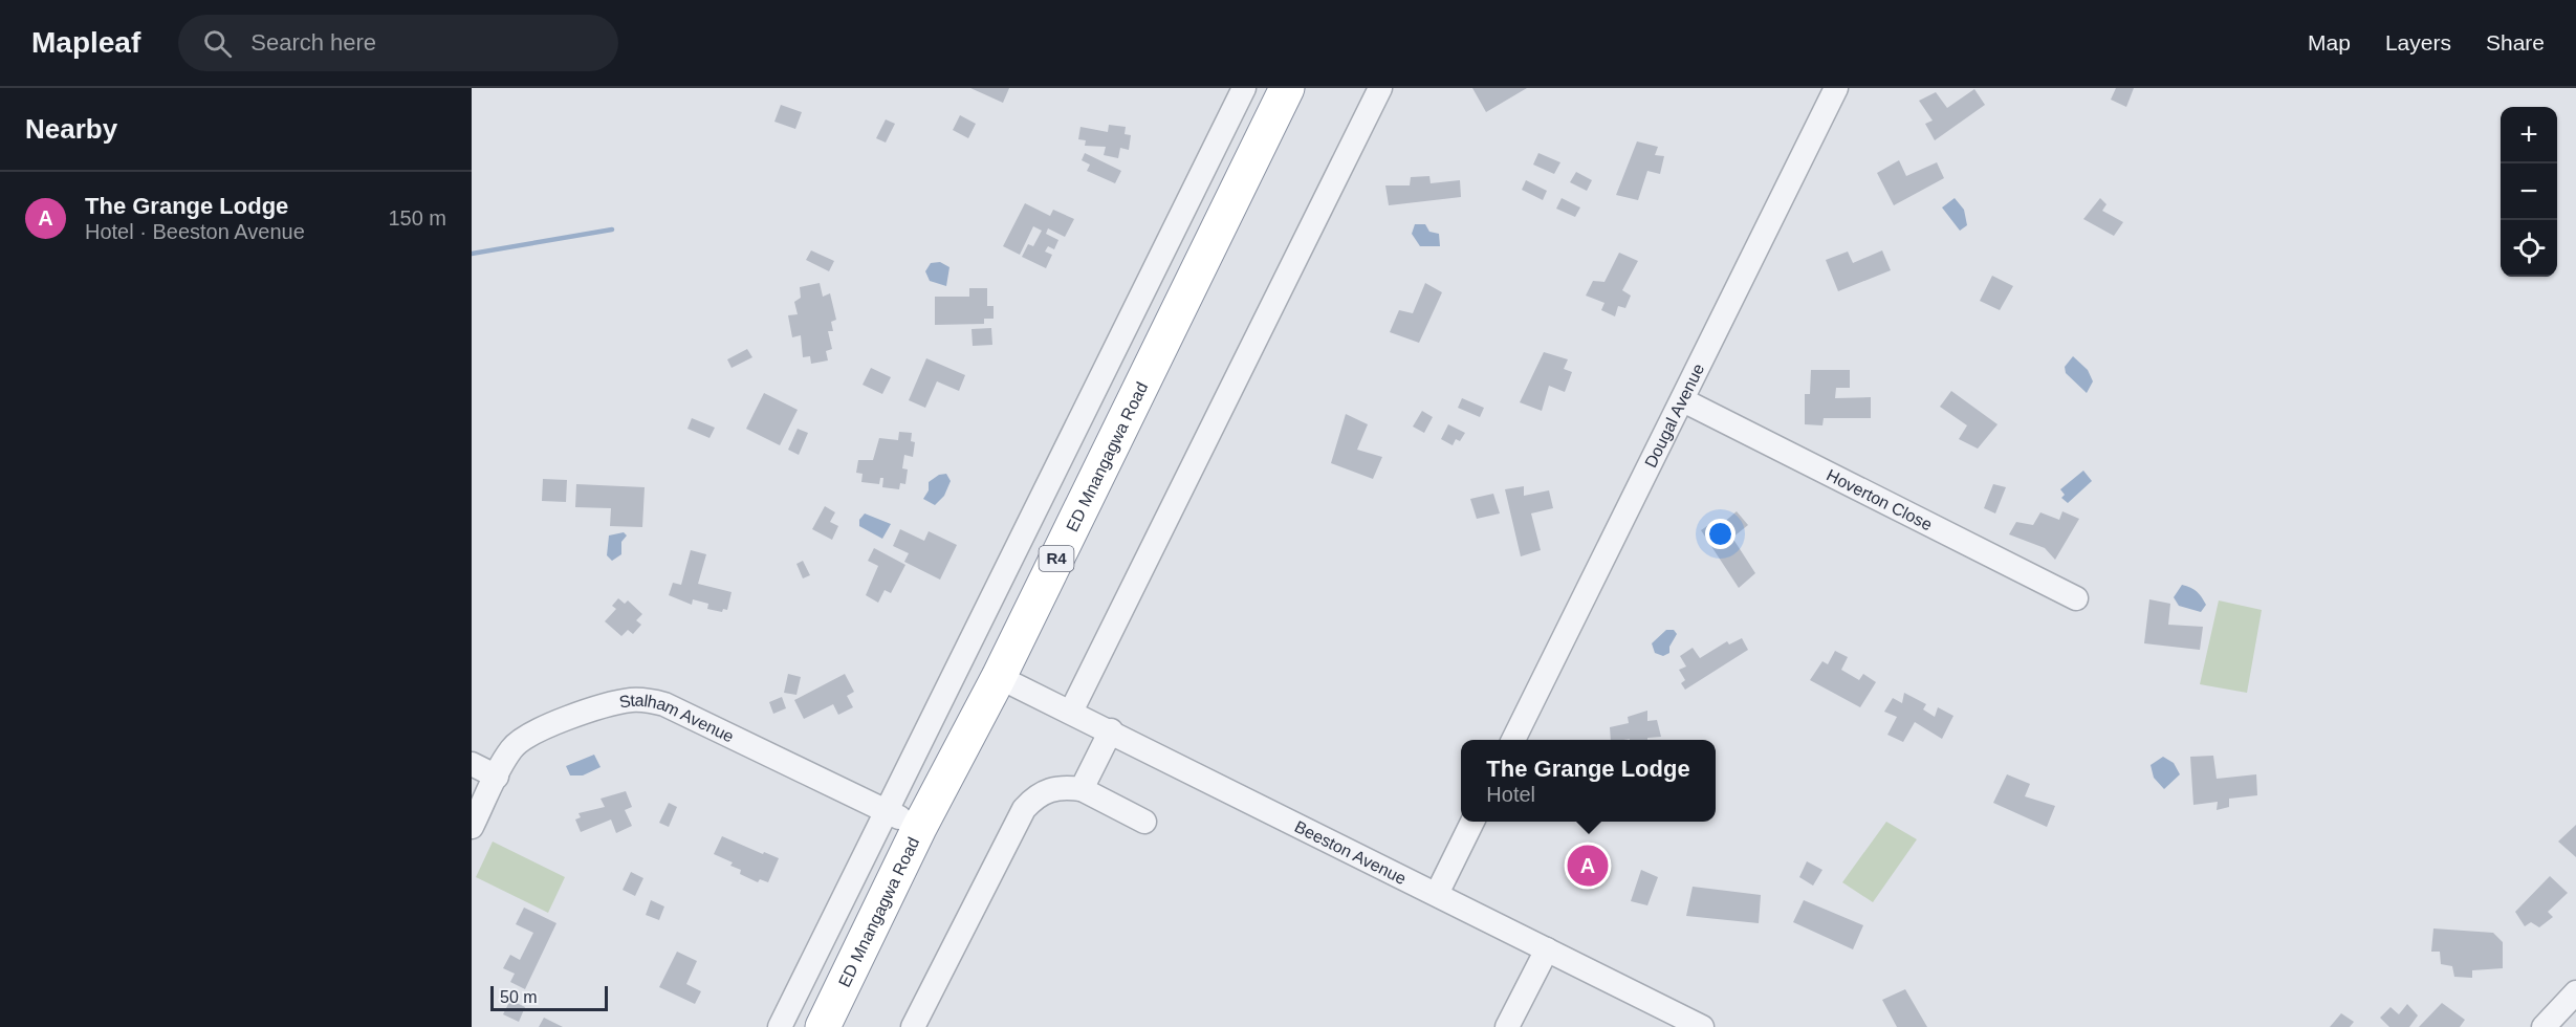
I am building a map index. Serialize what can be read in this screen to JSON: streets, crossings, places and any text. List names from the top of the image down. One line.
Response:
{"streets":{"highway":["ED Mnangagwa Road","R4"],"street":["Dougal Avenue","Hoverton Close","Stalham Avenue","Beeston Avenue"]},"crossings":[["Dougal Avenue","Hoverton Close"],["ED Mnangagwa Road","Stalham Avenue"],["ED Mnangagwa Road","Beeston Avenue"]],"scale_bar":"50 m","page":{"header":"Mapleaf","search":"Search here","nav":["Map","Layers","Share"],"heading":"Nearby","map_buttons":["+","−"],"list":[{"mark":"A","name":"The Grange Lodge","note":"Hotel · Beeston Avenue","value":"150 m"}],"popup":["The Grange Lodge","Hotel"],"pins":"A","scale":"50 m"}}
